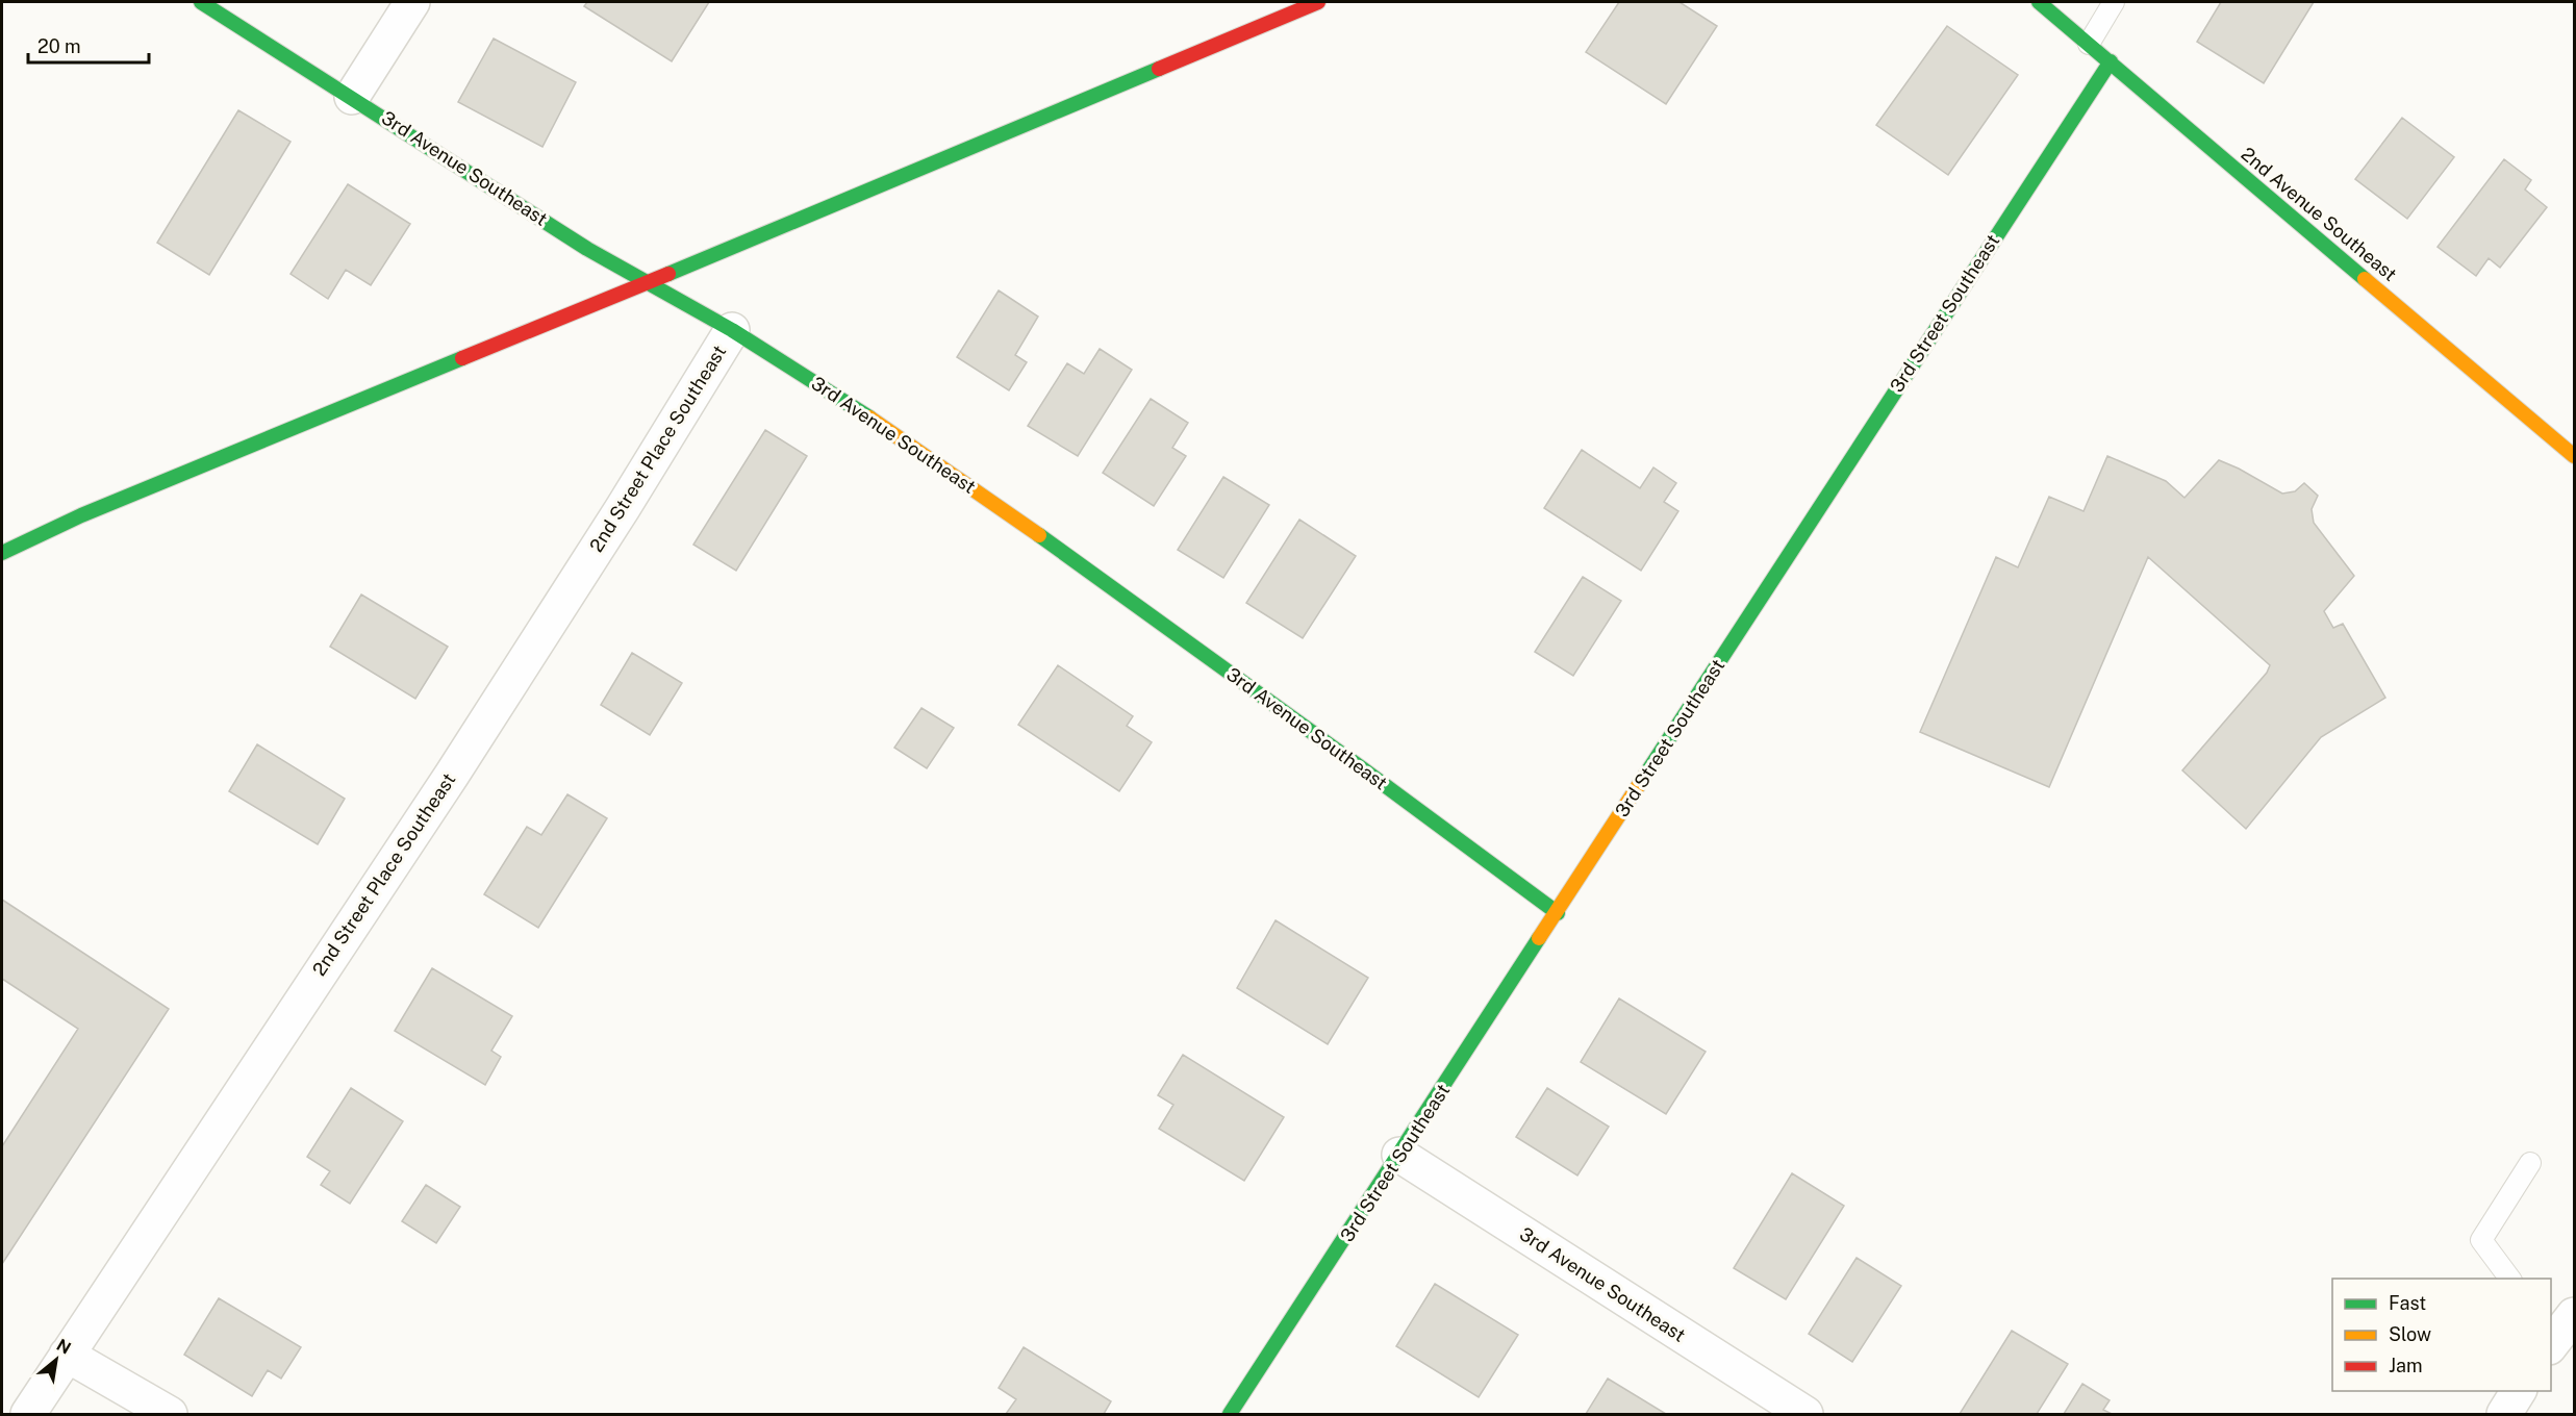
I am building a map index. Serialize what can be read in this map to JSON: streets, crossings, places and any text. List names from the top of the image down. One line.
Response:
{"streets":{"street":["3rd Avenue Southeast","2nd Avenue Southeast","3rd Street Southeast","2nd Street Place Southeast"]},"crossings":[["3rd Avenue Southeast","3rd Street Southeast"],["3rd Avenue Southeast","2nd Street Place Southeast"],["2nd Avenue Southeast","3rd Street Southeast"]],"legend":["Fast","Slow","Jam"],"scale_bar":"20 m","north":"top right"}
